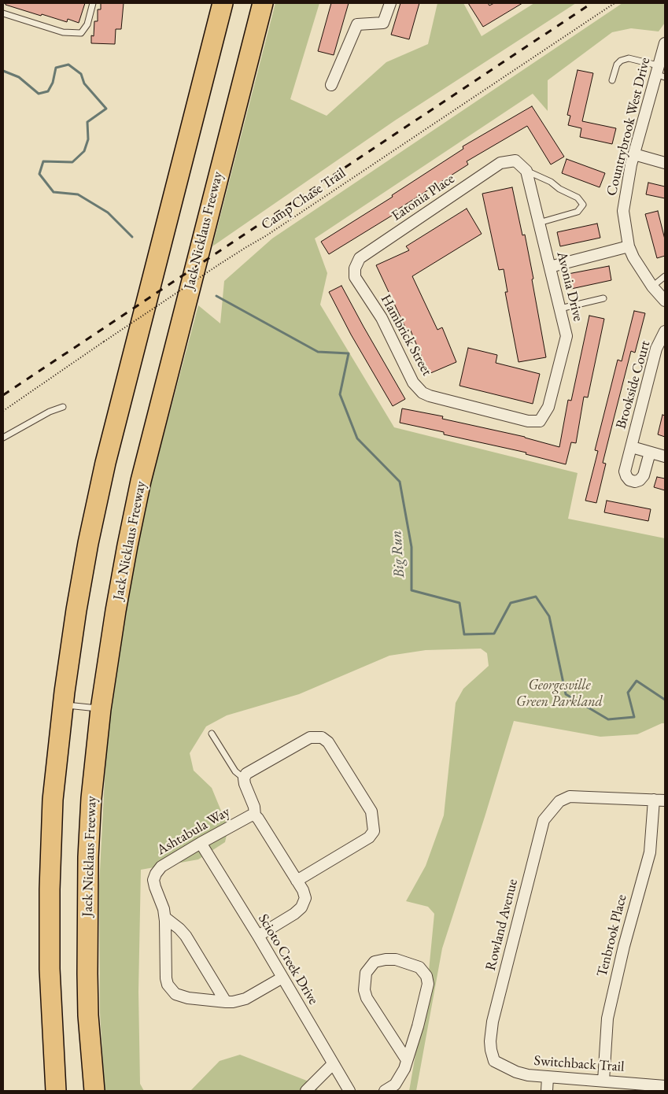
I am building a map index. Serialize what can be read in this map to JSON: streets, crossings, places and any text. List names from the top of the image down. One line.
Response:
{"streets":{"highway":["Jack Nicklaus Freeway"],"street":["Countrybrook West Drive","Eatonia Place","Avonia Drive","Hambrick Street","Brookside Court","Ashtabula Way","Rowland Avenue","Tenbrook Place","Scioto Creek Drive","Switchback Trail"],"path":["Camp Chase Trail"]},"crossings":[["Eatonia Place","Avonia Drive"],["Eatonia Place","Hambrick Street"],["Avonia Drive","Hambrick Street"],["Ashtabula Way","Scioto Creek Drive"],["Rowland Avenue","Tenbrook Place"],["Rowland Avenue","Switchback Trail"],["Tenbrook Place","Switchback Trail"]],"water":["Big Run"],"parks":["Georgesville Green Parkland"]}
